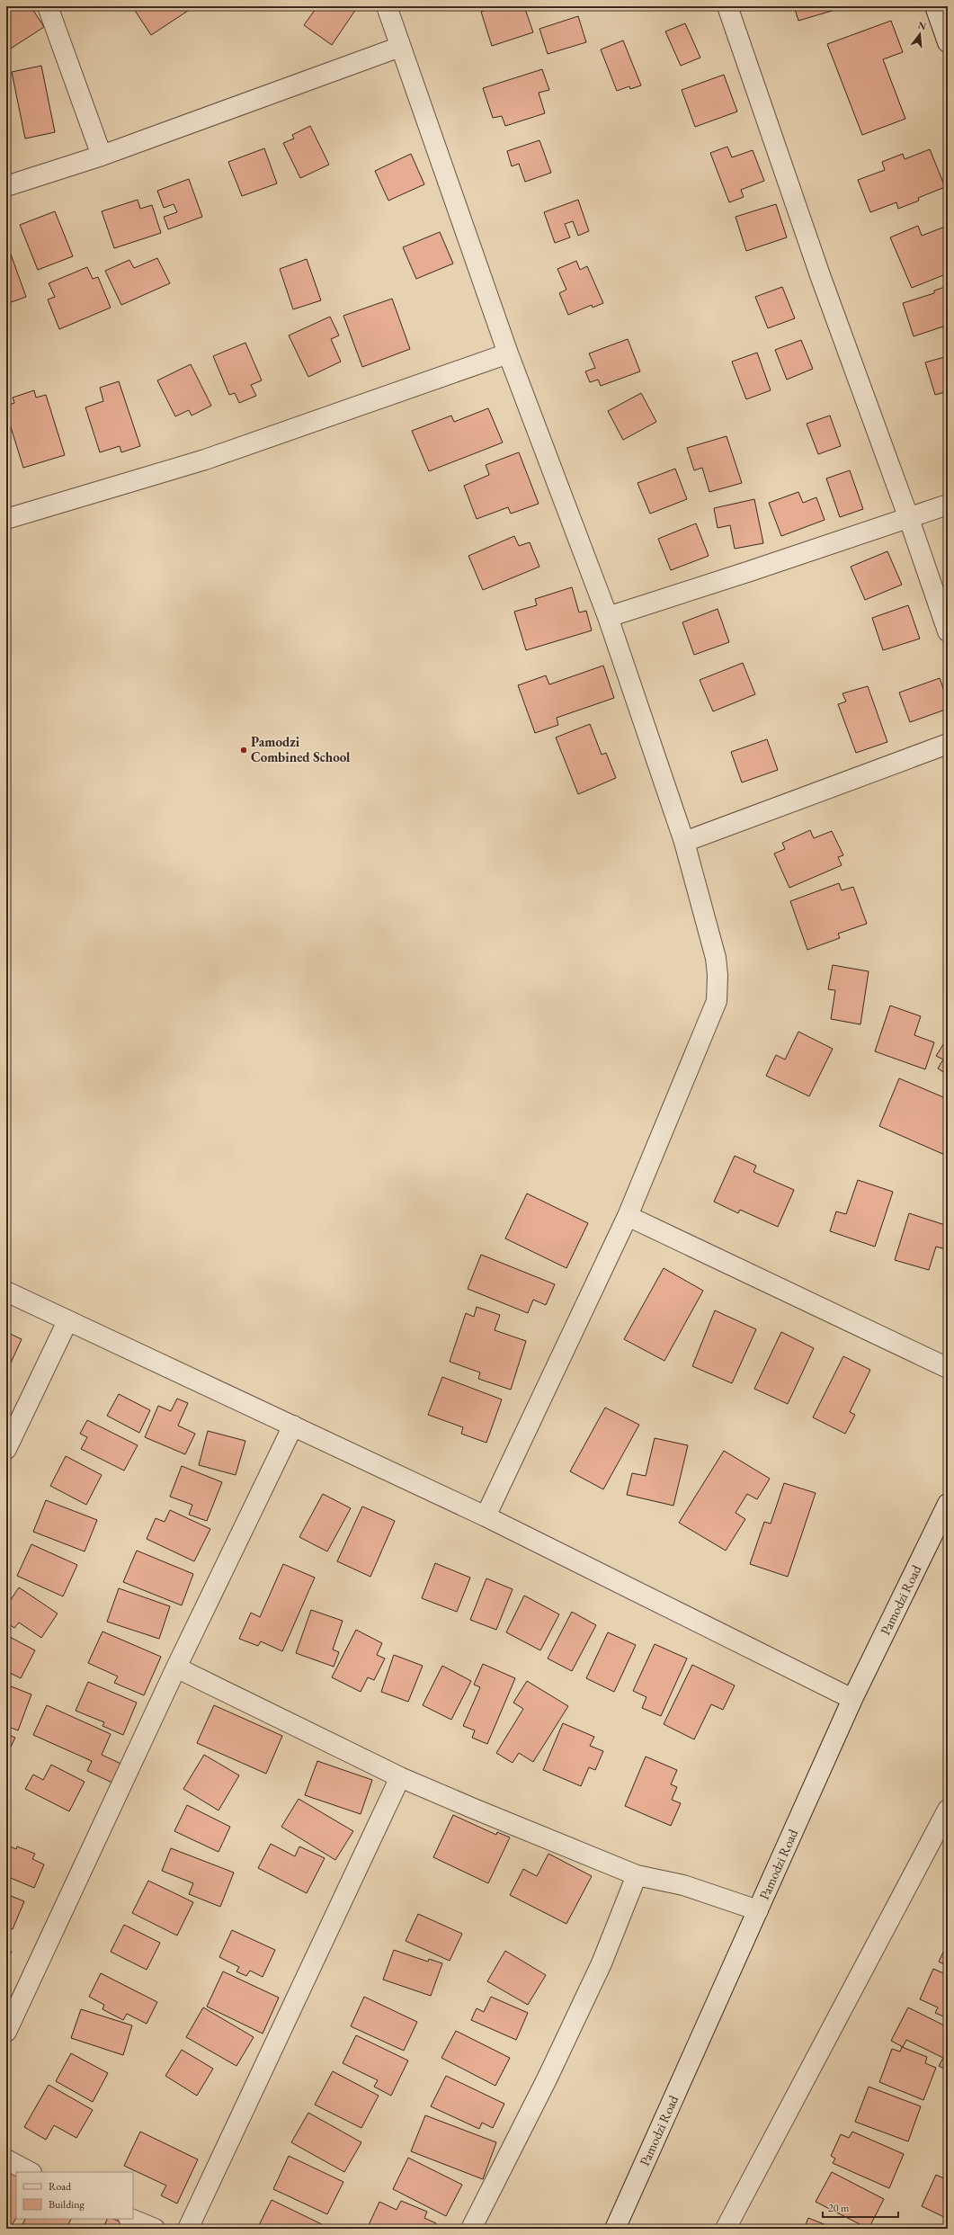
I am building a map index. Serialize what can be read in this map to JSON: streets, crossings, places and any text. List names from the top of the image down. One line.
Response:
{"streets":{"street":["Pamodzi Road"]},"places":["Pamodzi Combined School"],"legend":["Road","Building"],"scale_bar":"20 m","north":"top"}
